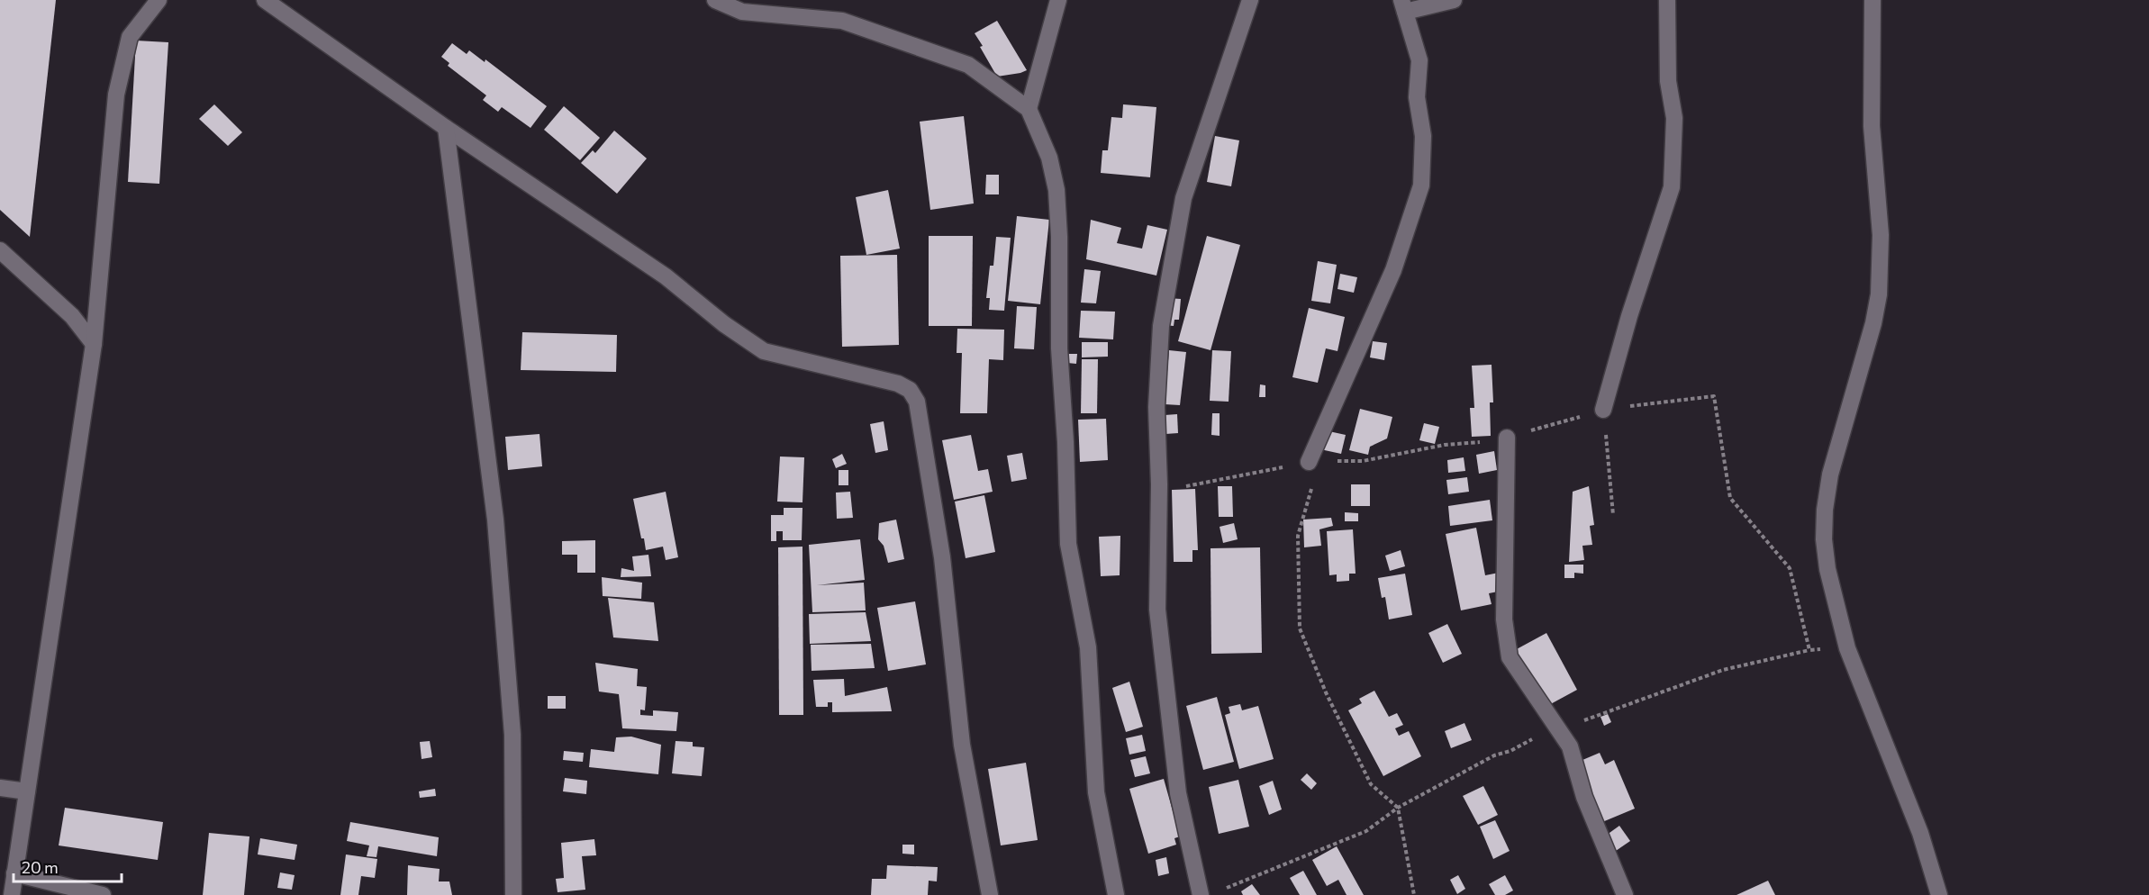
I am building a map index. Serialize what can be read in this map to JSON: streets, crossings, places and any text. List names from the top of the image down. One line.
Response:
{"scale_bar":"20 m"}
